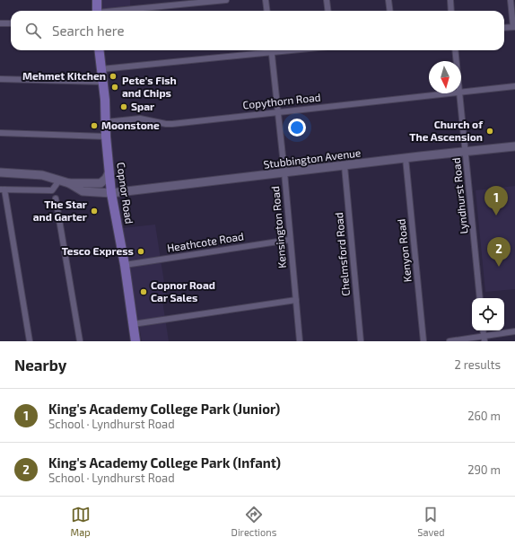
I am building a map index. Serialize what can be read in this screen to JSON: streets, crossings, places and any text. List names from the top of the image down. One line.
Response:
{"streets":{"main road":["Copnor Road"],"street":["Copythorn Road","Stubbington Avenue","Lyndhurst Road","Kensington Road","Heathcote Road","Kenyon Road","Chelmsford Road"]},"crossings":[["Copythorn Road","Copnor Road"],["Copythorn Road","Kensington Road"],["Stubbington Avenue","Copnor Road"],["Stubbington Avenue","Lyndhurst Road"],["Stubbington Avenue","Kensington Road"],["Stubbington Avenue","Kenyon Road"],["Stubbington Avenue","Chelmsford Road"],["Copnor Road","Heathcote Road"],["Kensington Road","Heathcote Road"]],"places":["Mehmet Kitchen","Pete's Fish and Chips","Spar","Moonstone","Church of The Ascension","The Star and Garter","Tesco Express","Copnor Road Car Sales"],"north":"bottom","page":{"search":"Search here","pins":["1","2"],"heading":["Nearby","2 results"],"list":[{"mark":"1","name":"King's Academy College Park (Junior)","note":"School · Lyndhurst Road","value":"260 m"},{"mark":"2","name":"King's Academy College Park (Infant)","note":"School · Lyndhurst Road","value":"290 m"}],"nav":["Map","Directions","Saved"]}}
